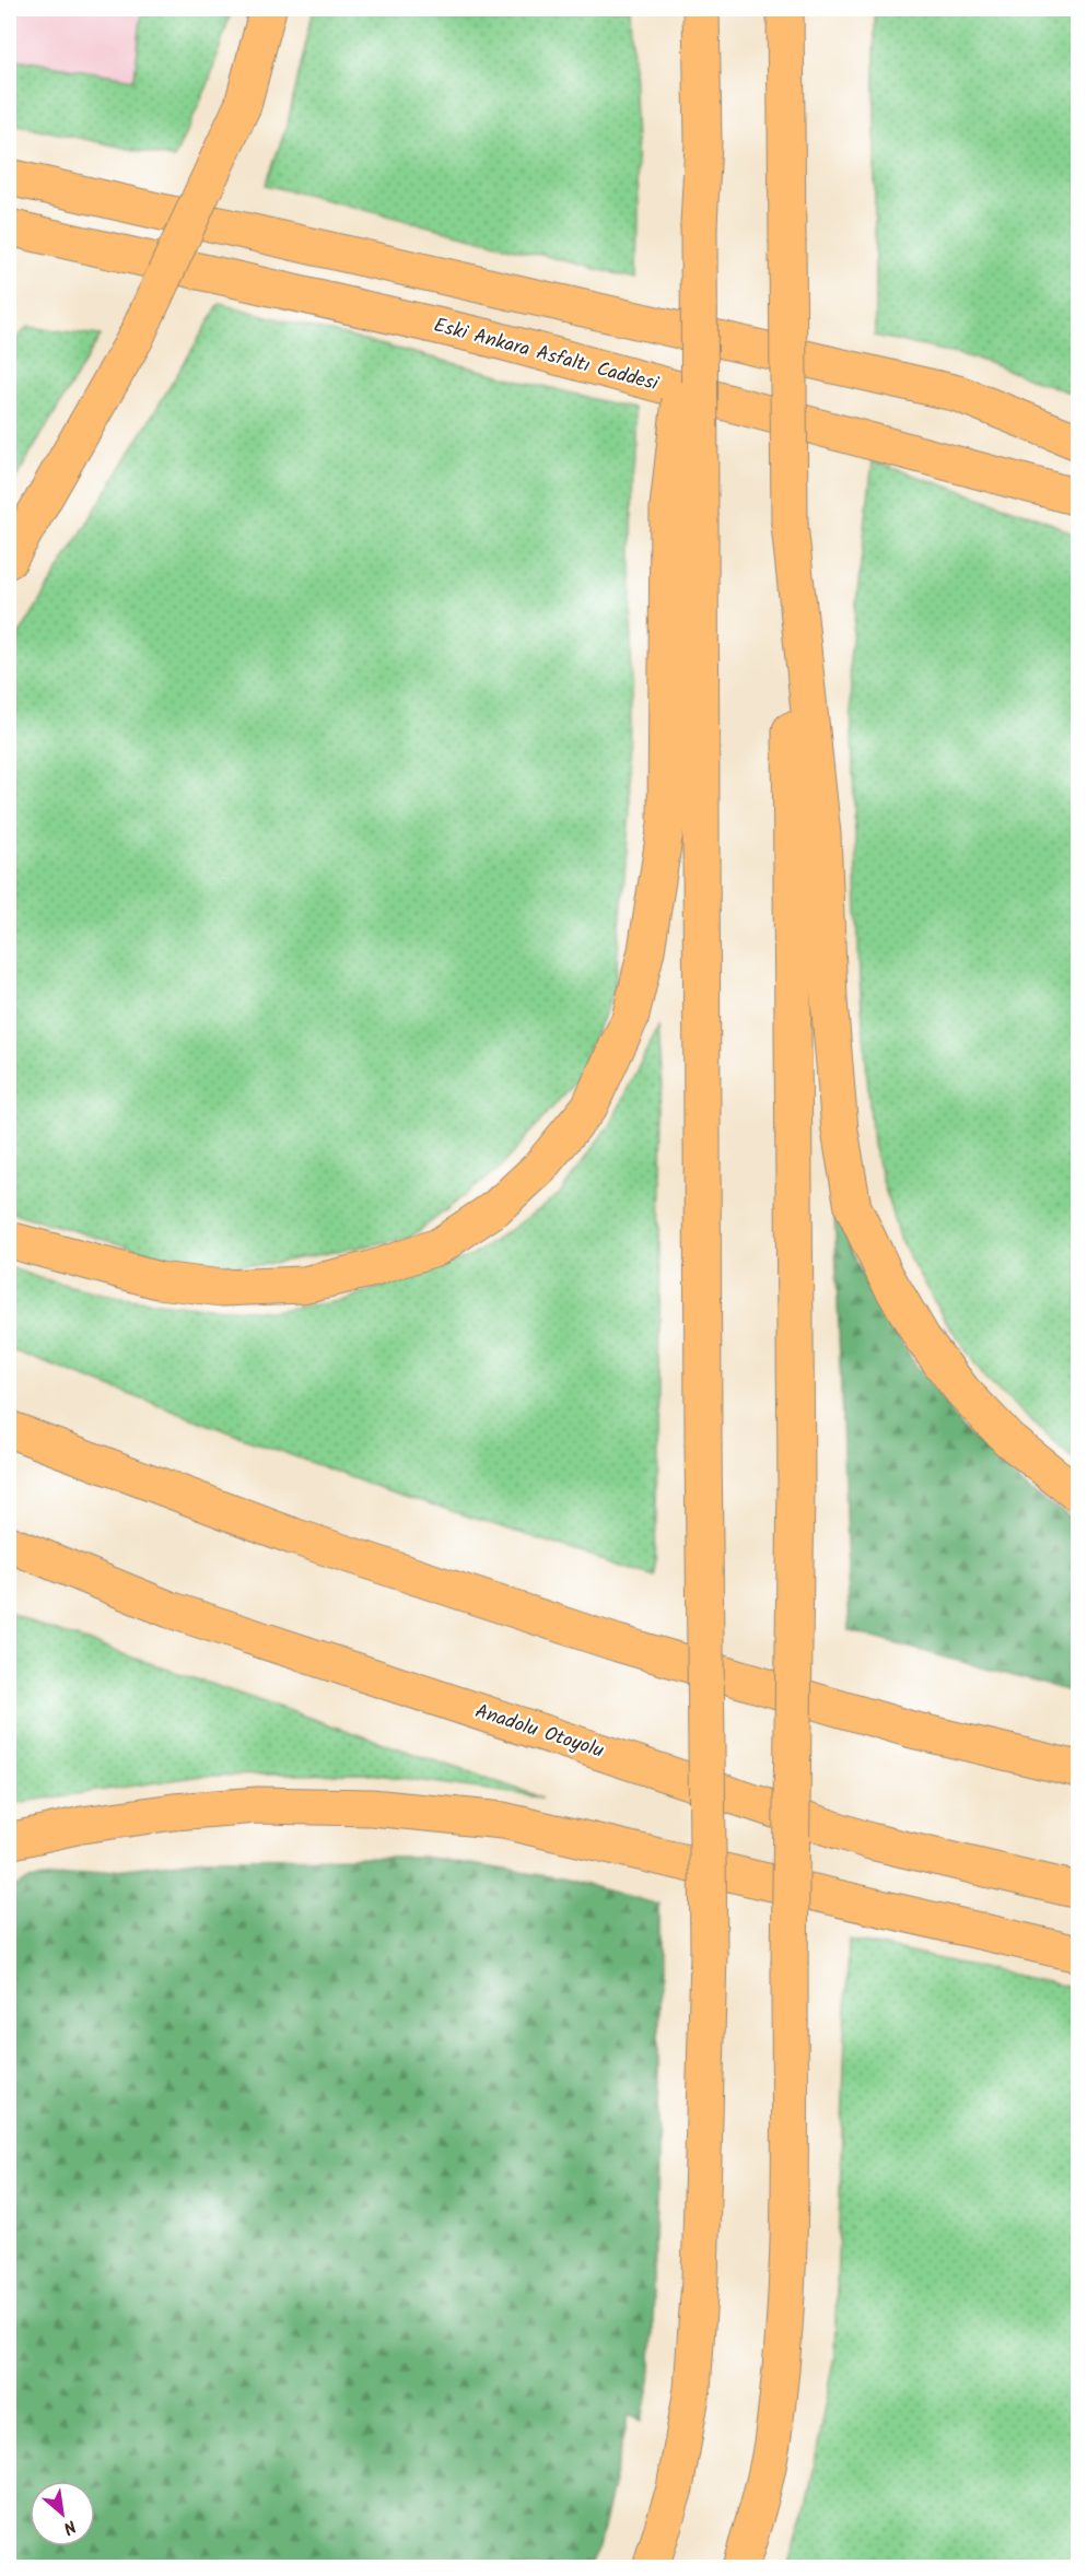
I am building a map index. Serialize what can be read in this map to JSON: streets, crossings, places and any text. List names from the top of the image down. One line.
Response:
{"streets":{"main road":["Eski Ankara Asfaltı Caddesi","Anadolu Otoyolu"]},"north":"bottom right"}
